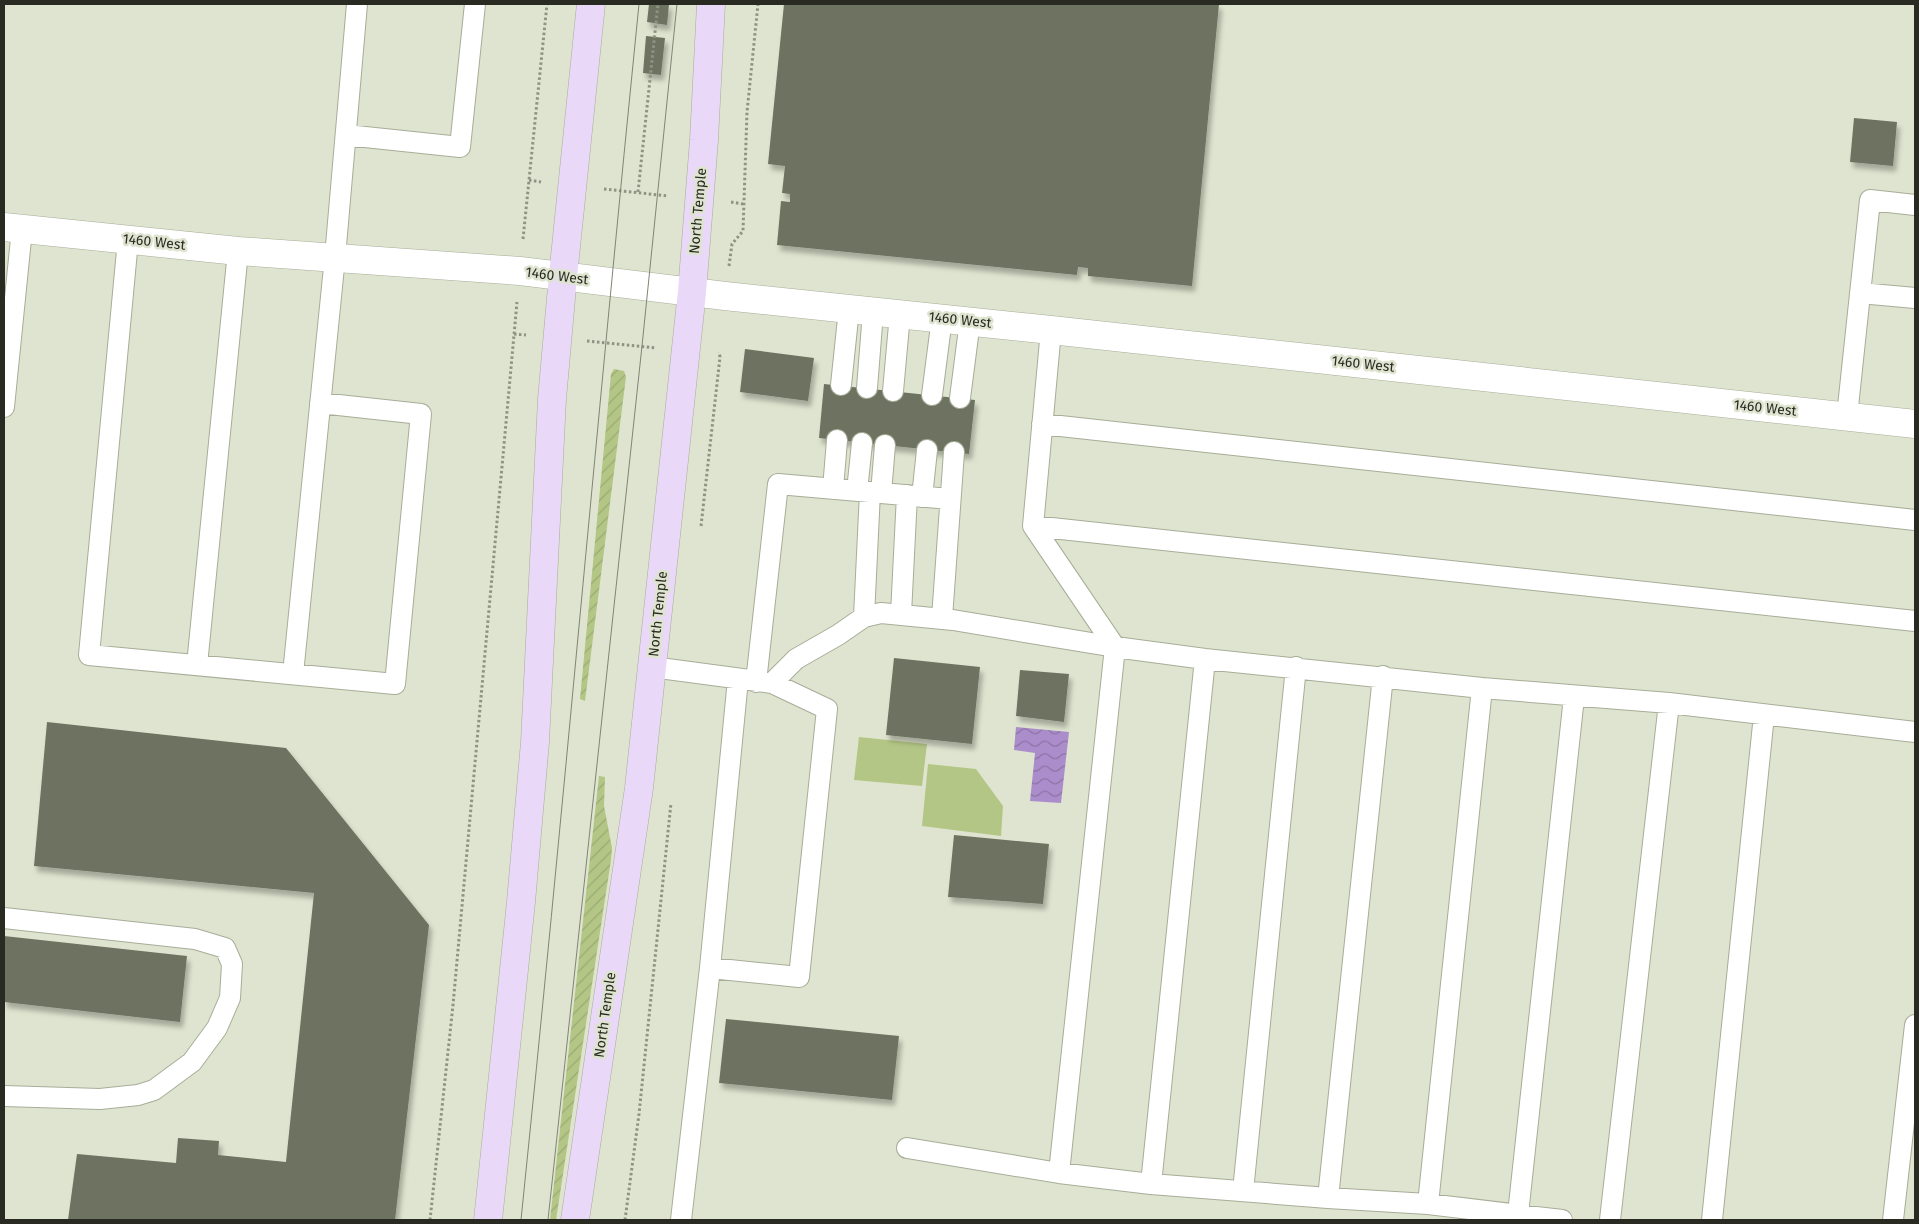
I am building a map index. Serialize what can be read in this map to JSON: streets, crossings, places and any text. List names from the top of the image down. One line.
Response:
{"streets":{"main road":["North Temple"],"street":["1460 West"]},"crossings":[["North Temple","1460 West"]]}
